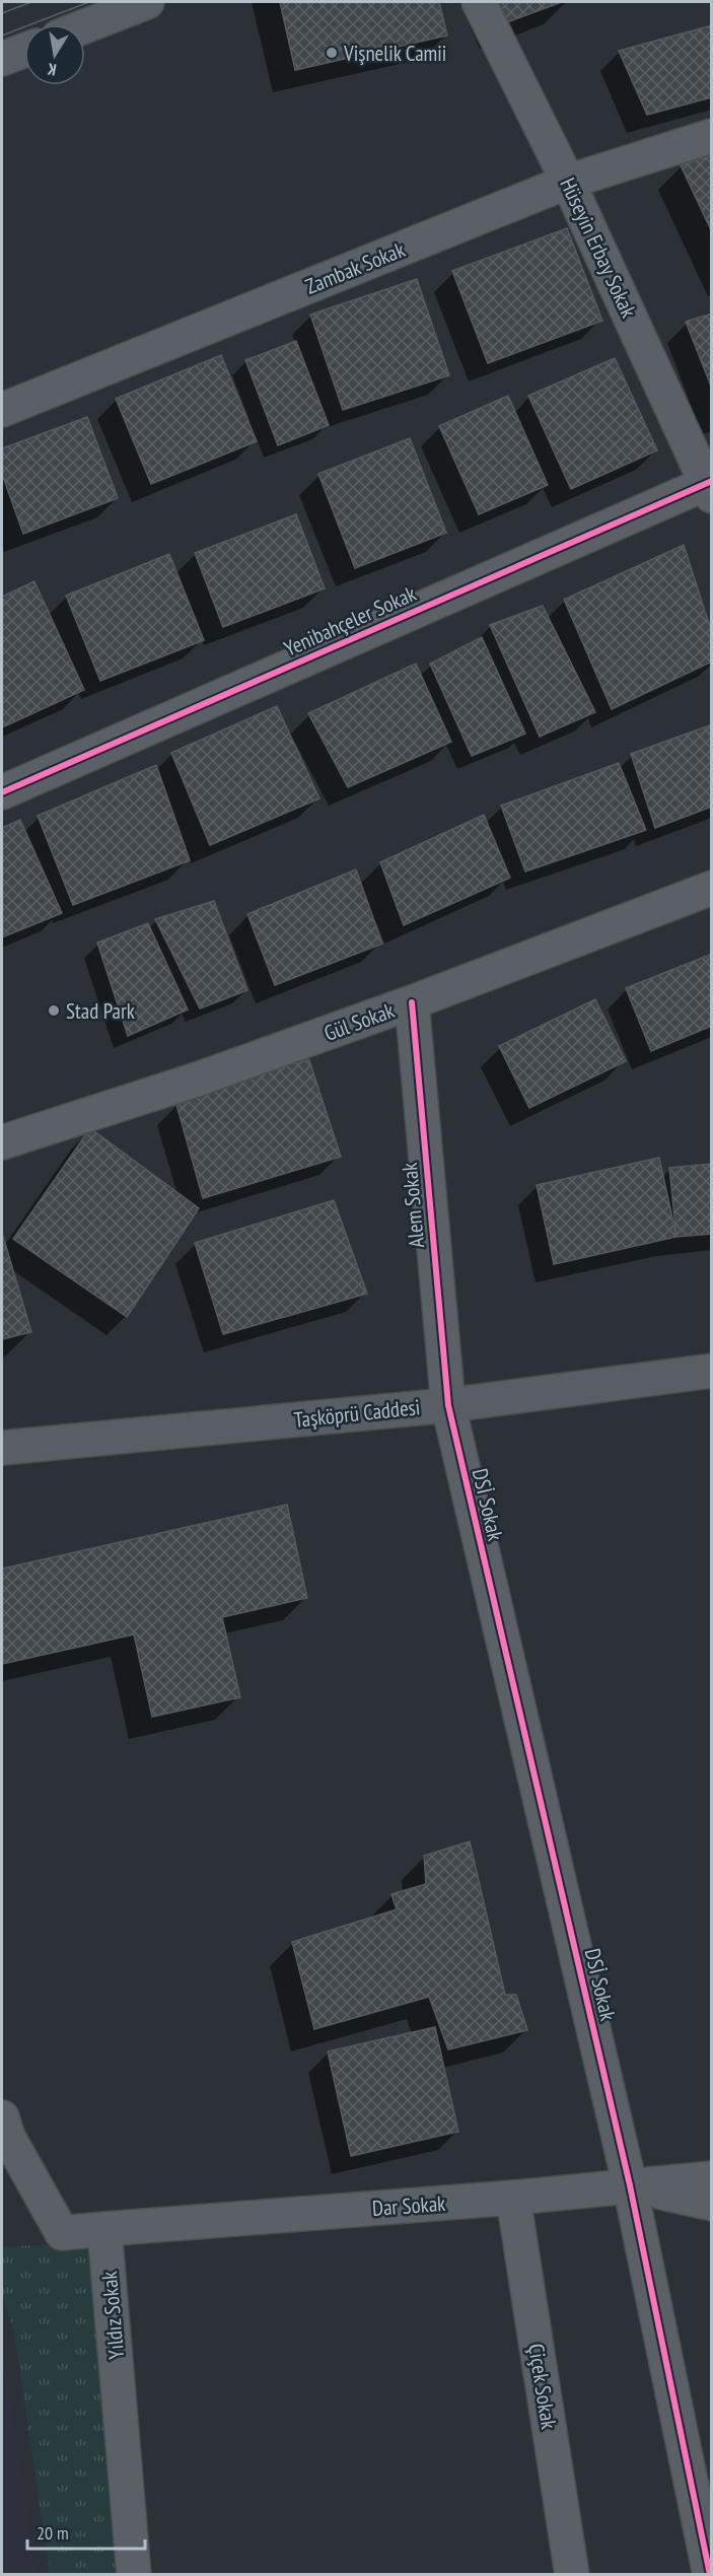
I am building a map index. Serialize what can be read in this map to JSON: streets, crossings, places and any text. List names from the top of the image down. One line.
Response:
{"streets":{"main road":["Taşköprü Caddesi"],"street":["Hüseyin Erbay Sokak","Zambak Sokak","Yenibahçeler Sokak","Gül Sokak","Alem Sokak","DSİ Sokak","Dar Sokak","Yıldız Sokak","Çiçek Sokak"]},"crossings":[["Hüseyin Erbay Sokak","Zambak Sokak"],["Hüseyin Erbay Sokak","Yenibahçeler Sokak"],["Gül Sokak","Alem Sokak"],["Alem Sokak","Taşköprü Caddesi"],["Alem Sokak","DSİ Sokak"],["Taşköprü Caddesi","DSİ Sokak"],["DSİ Sokak","Dar Sokak"],["Dar Sokak","Yıldız Sokak"],["Dar Sokak","Çiçek Sokak"]],"places":["Vişnelik Camii","Stad Park"],"scale_bar":"20 m","north":"bottom"}
